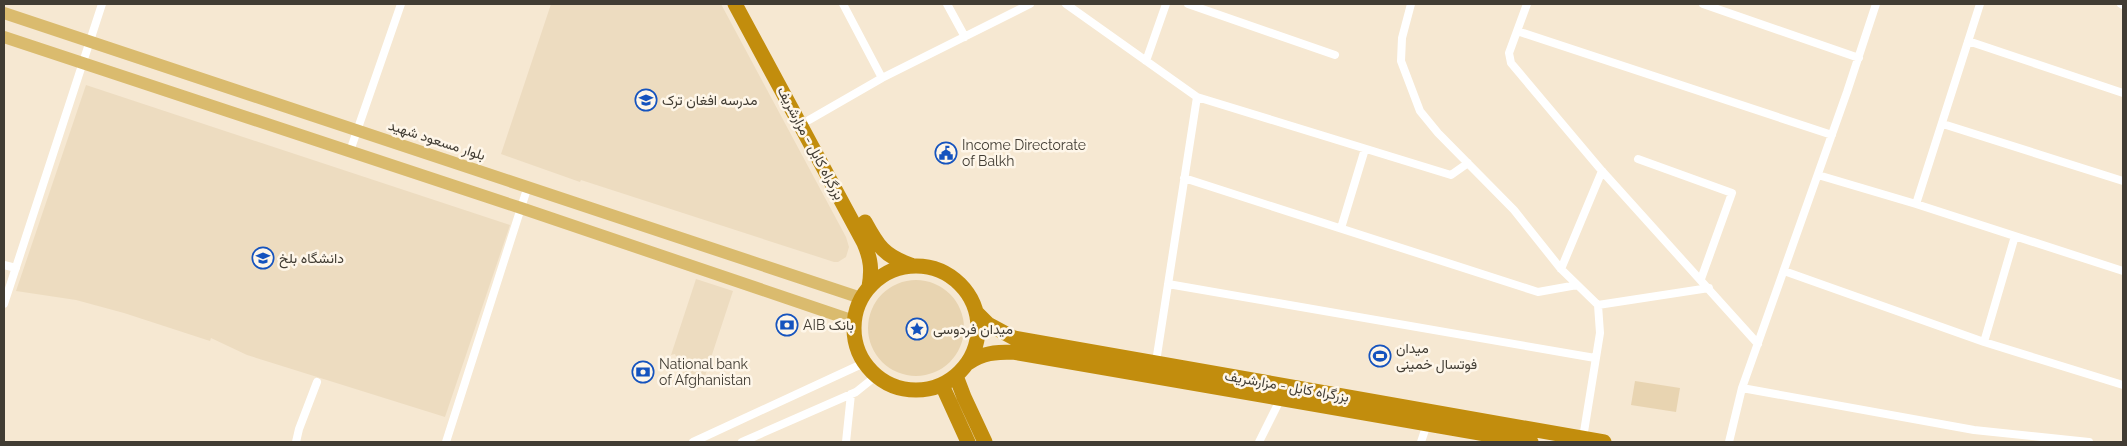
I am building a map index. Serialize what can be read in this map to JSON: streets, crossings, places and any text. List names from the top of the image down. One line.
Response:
{"streets":{"highway":["بزرگراه کابل - مزارشریف"],"main road":["بلوار مسعود شهید"]},"crossings":[["بلوار مسعود شهید","بزرگراه کابل - مزارشریف"]],"places":{"school or university":["مدرسه افغان ترک","دانشگاه بلخ"],"public building":["Income Directorate of Balkh"],"bank":["AIB بانک","National bank of Afghanistan"],"place":["میدان فردوسی"],"sports":["میدان فوتسال خمینی"]}}
